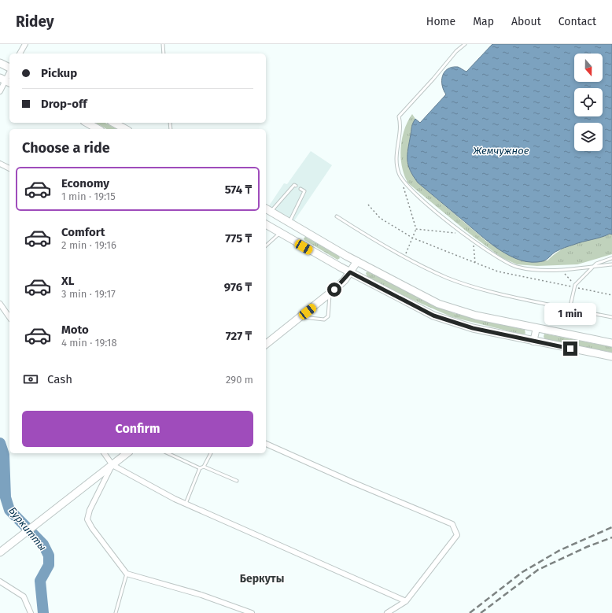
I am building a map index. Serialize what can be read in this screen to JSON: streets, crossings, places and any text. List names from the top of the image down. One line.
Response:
{"districts":["Беркуты"],"water":["Жемчужное","Буркитты"],"north":"bottom","page":{"header":"Ridey","nav":["Home","Map","About","Contact"],"banner":["Pickup","Drop-off"],"heading":"Choose a ride","list":[{"name":"Economy","note":"1 min · 19:15","value":"574 ₸"},{"name":"Comfort","note":"2 min · 19:16","value":"775 ₸"},{"name":"XL","note":"3 min · 19:17","value":"976 ₸"},{"name":"Moto","note":"4 min · 19:18","value":"727 ₸"}],"bubble":"1 min","pay":["Cash","290 m"],"buttons":"Confirm"}}
